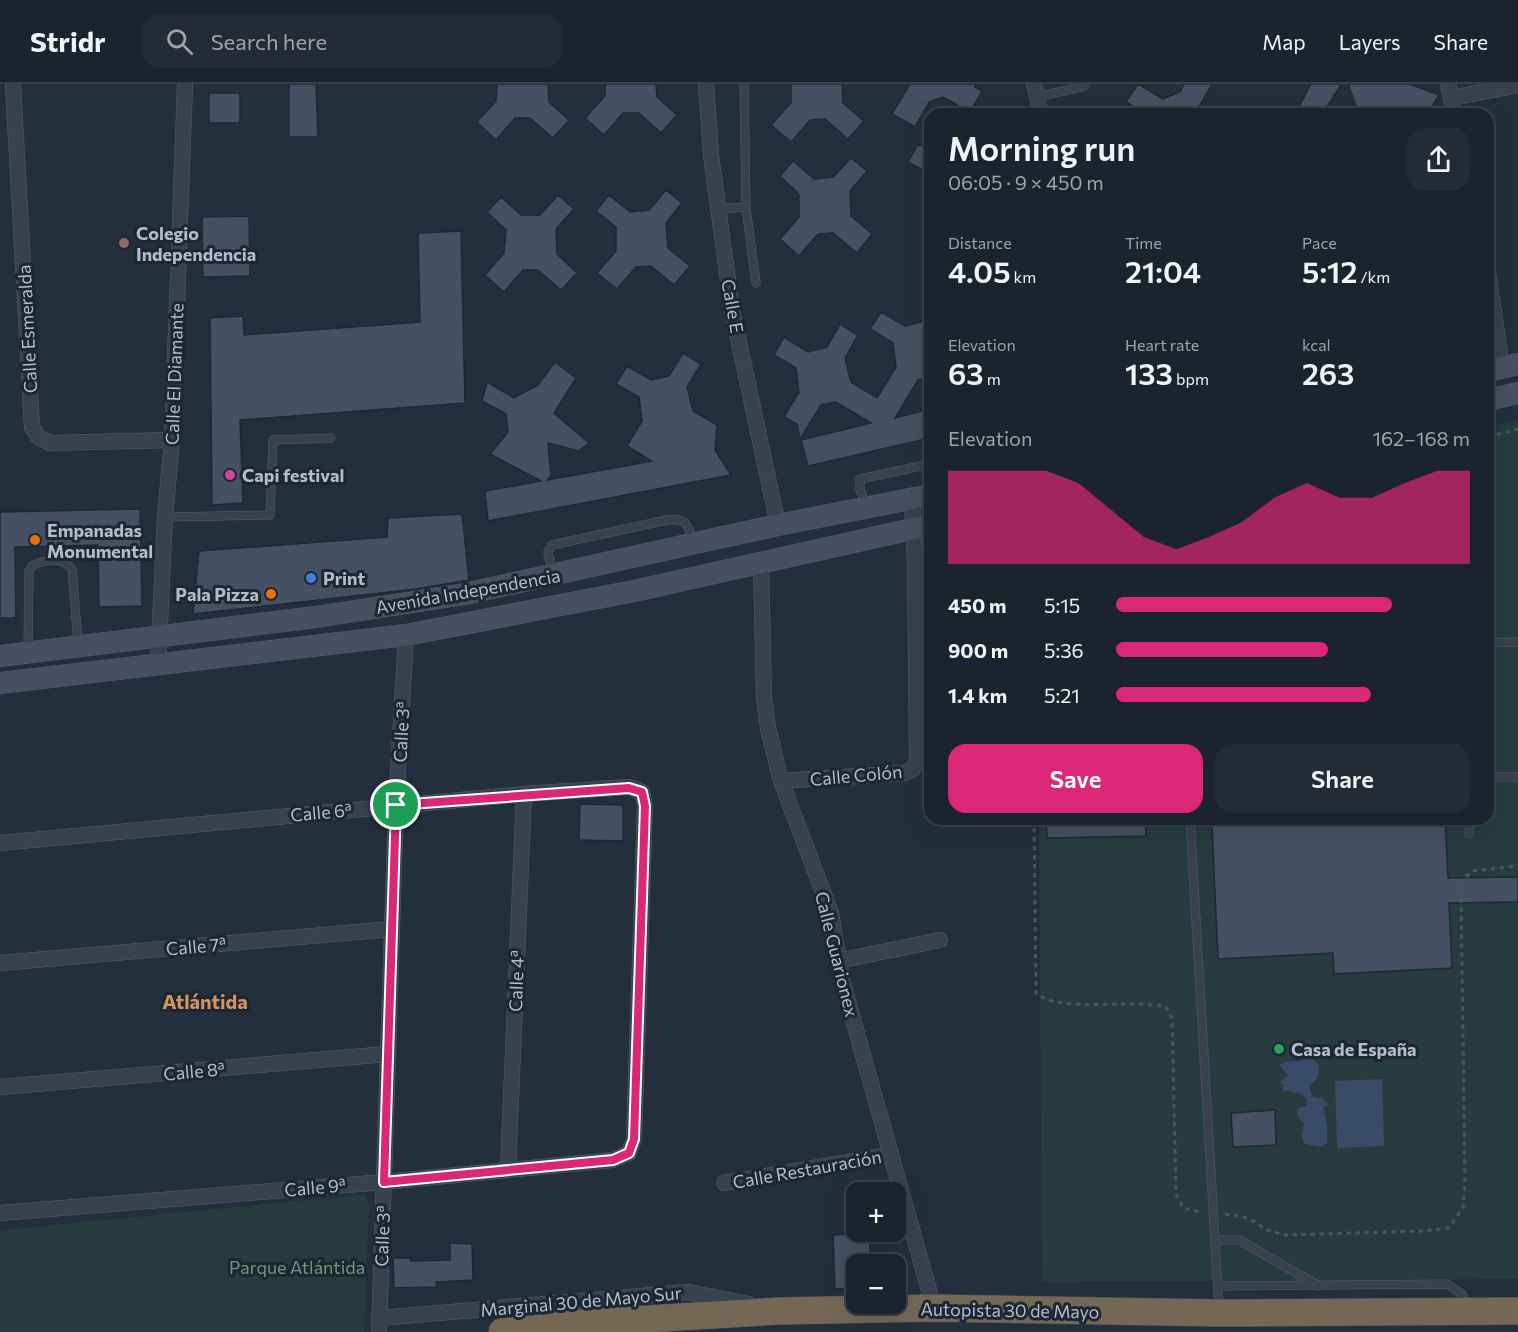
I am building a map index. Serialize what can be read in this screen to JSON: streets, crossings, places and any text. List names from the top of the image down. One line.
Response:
{"streets":{"highway":["Autopista 30 de Mayo"],"main road":["Avenida Independencia"],"street":["Calle E","Calle Esmeralda","Calle El Diamante","Calle 3ª","Calle Colón","Calle 6ª","Calle 7ª","Calle Guarionex","Calle 4ª","Calle 8ª","Calle Restauración","Calle 9ª","Marginal 30 de Mayo Sur"]},"crossings":[["Calle E","Avenida Independencia"],["Calle Esmeralda","Calle El Diamante"],["Calle El Diamante","Avenida Independencia"],["Avenida Independencia","Calle 3ª"],["Avenida Independencia","Calle Colón"],["Avenida Independencia","Calle Guarionex"],["Calle 3ª","Calle 6ª"],["Calle 3ª","Calle 7ª"],["Calle 3ª","Calle 8ª"],["Calle 3ª","Calle 9ª"],["Calle 3ª","Marginal 30 de Mayo Sur"],["Calle Colón","Calle Guarionex"],["Calle 6ª","Calle 4ª"],["Calle 6ª","Calle 9ª"],["Calle Guarionex","Calle Restauración"],["Calle Guarionex","Autopista 30 de Mayo"],["Calle 4ª","Calle 9ª"],["Marginal 30 de Mayo Sur","Autopista 30 de Mayo"]],"districts":["Atlántida"],"parks":["Parque Atlántida"],"places":["Colegio Independencia","Capi festival","Empanadas Monumental","Print","Pala Pizza","Casa de España"],"page":{"header":"Stridr","search":"Search here","nav":["Map","Layers","Share"],"heading":["Morning run","06:05 · 9 × 450 m"],"stats":[["Distance","4.05 km"],["Time","21:04"],["Pace","5:12 /km"],["Elevation","63 m"],["Heart rate","133 bpm"],["kcal","263"]],"chart":["Elevation","162–168 m"],"list":[{"name":"450 m","note":"5:15"},{"name":"900 m","note":"5:36"},{"name":"1.4 km","note":"5:21"}],"buttons":["Save","Share"],"map_buttons":["+","−"]}}
